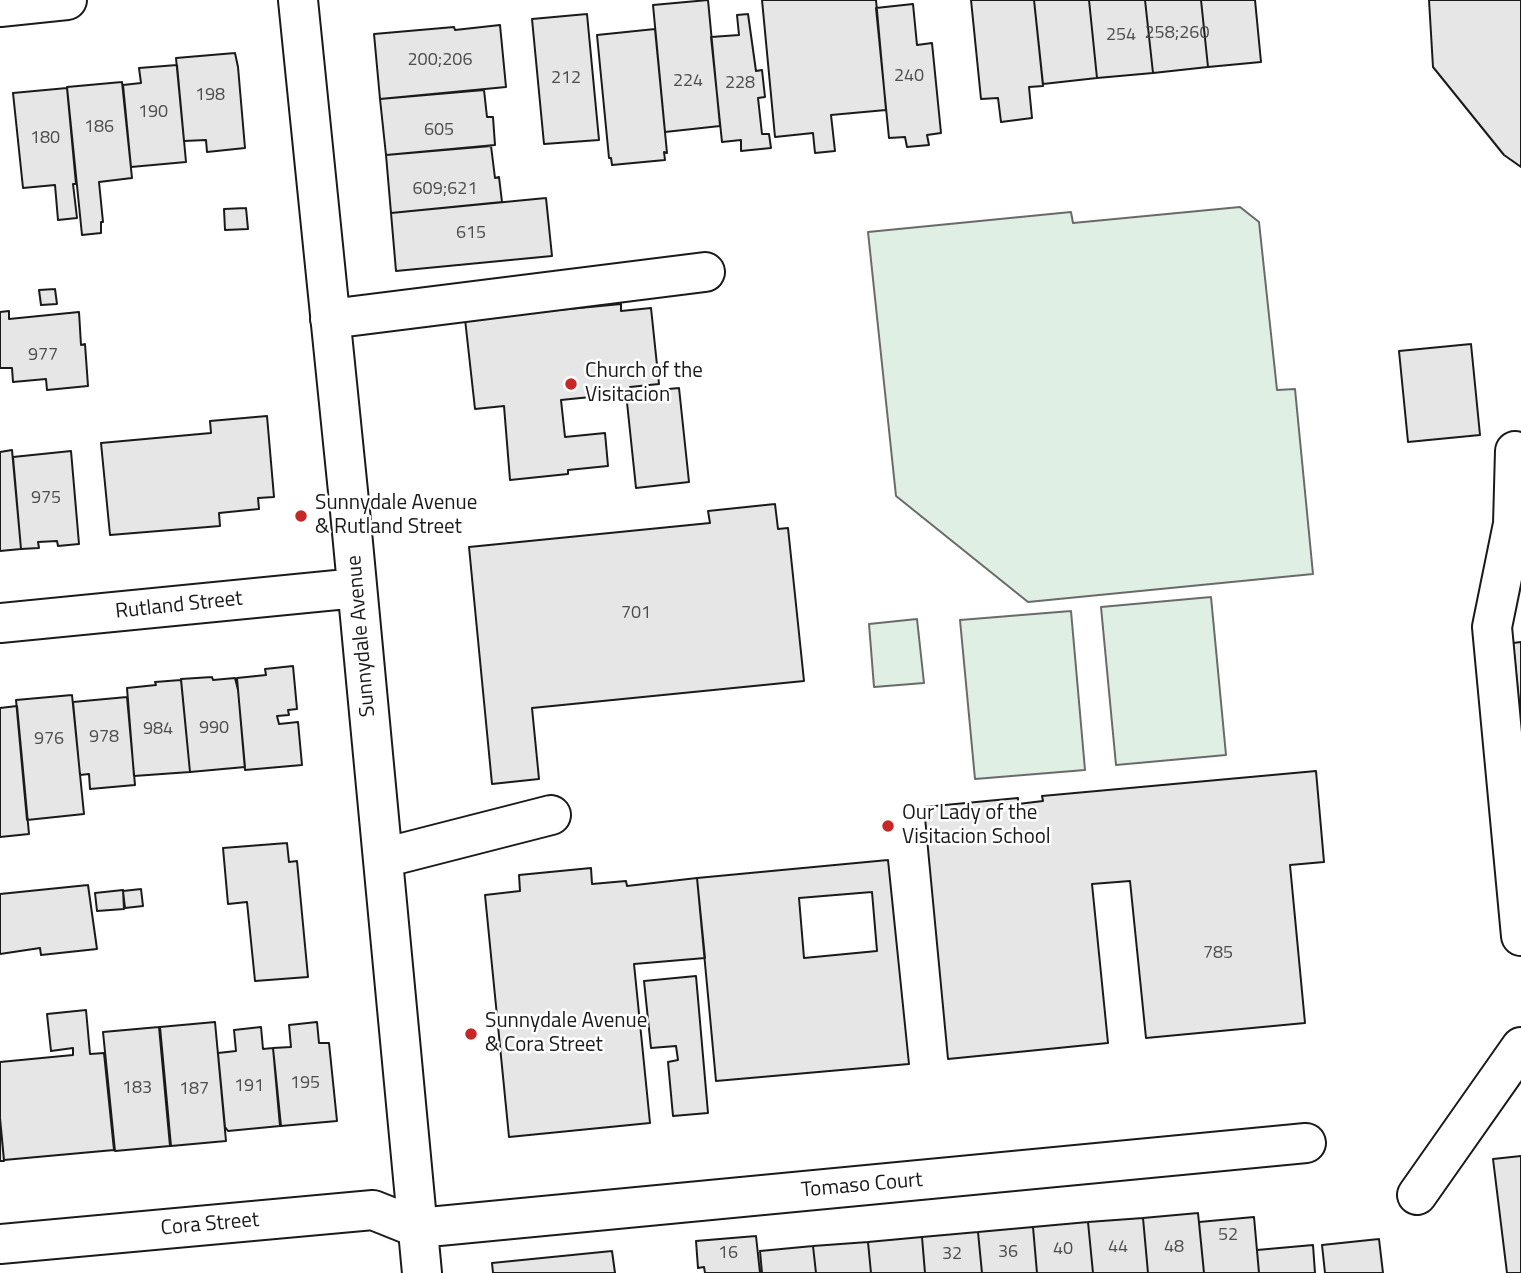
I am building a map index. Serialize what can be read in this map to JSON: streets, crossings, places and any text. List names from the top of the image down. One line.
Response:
{"streets":{"street":["Rutland Street","Sunnydale Avenue","Tomaso Court","Cora Street"]},"crossings":[["Rutland Street","Sunnydale Avenue"],["Sunnydale Avenue","Tomaso Court"],["Sunnydale Avenue","Cora Street"],["Tomaso Court","Cora Street"]],"places":["Church of the Visitacion","Sunnydale Avenue & Rutland Street","Our Lady of the Visitacion School","Sunnydale Avenue & Cora Street"],"house_numbers":["258;260","254","200;206","240","212","224","228","198","190","186","605","180","609;621","615","977","975","701","990","984","978","976","785","195","191","183","187","52","44","48","40","36","16","32"]}
